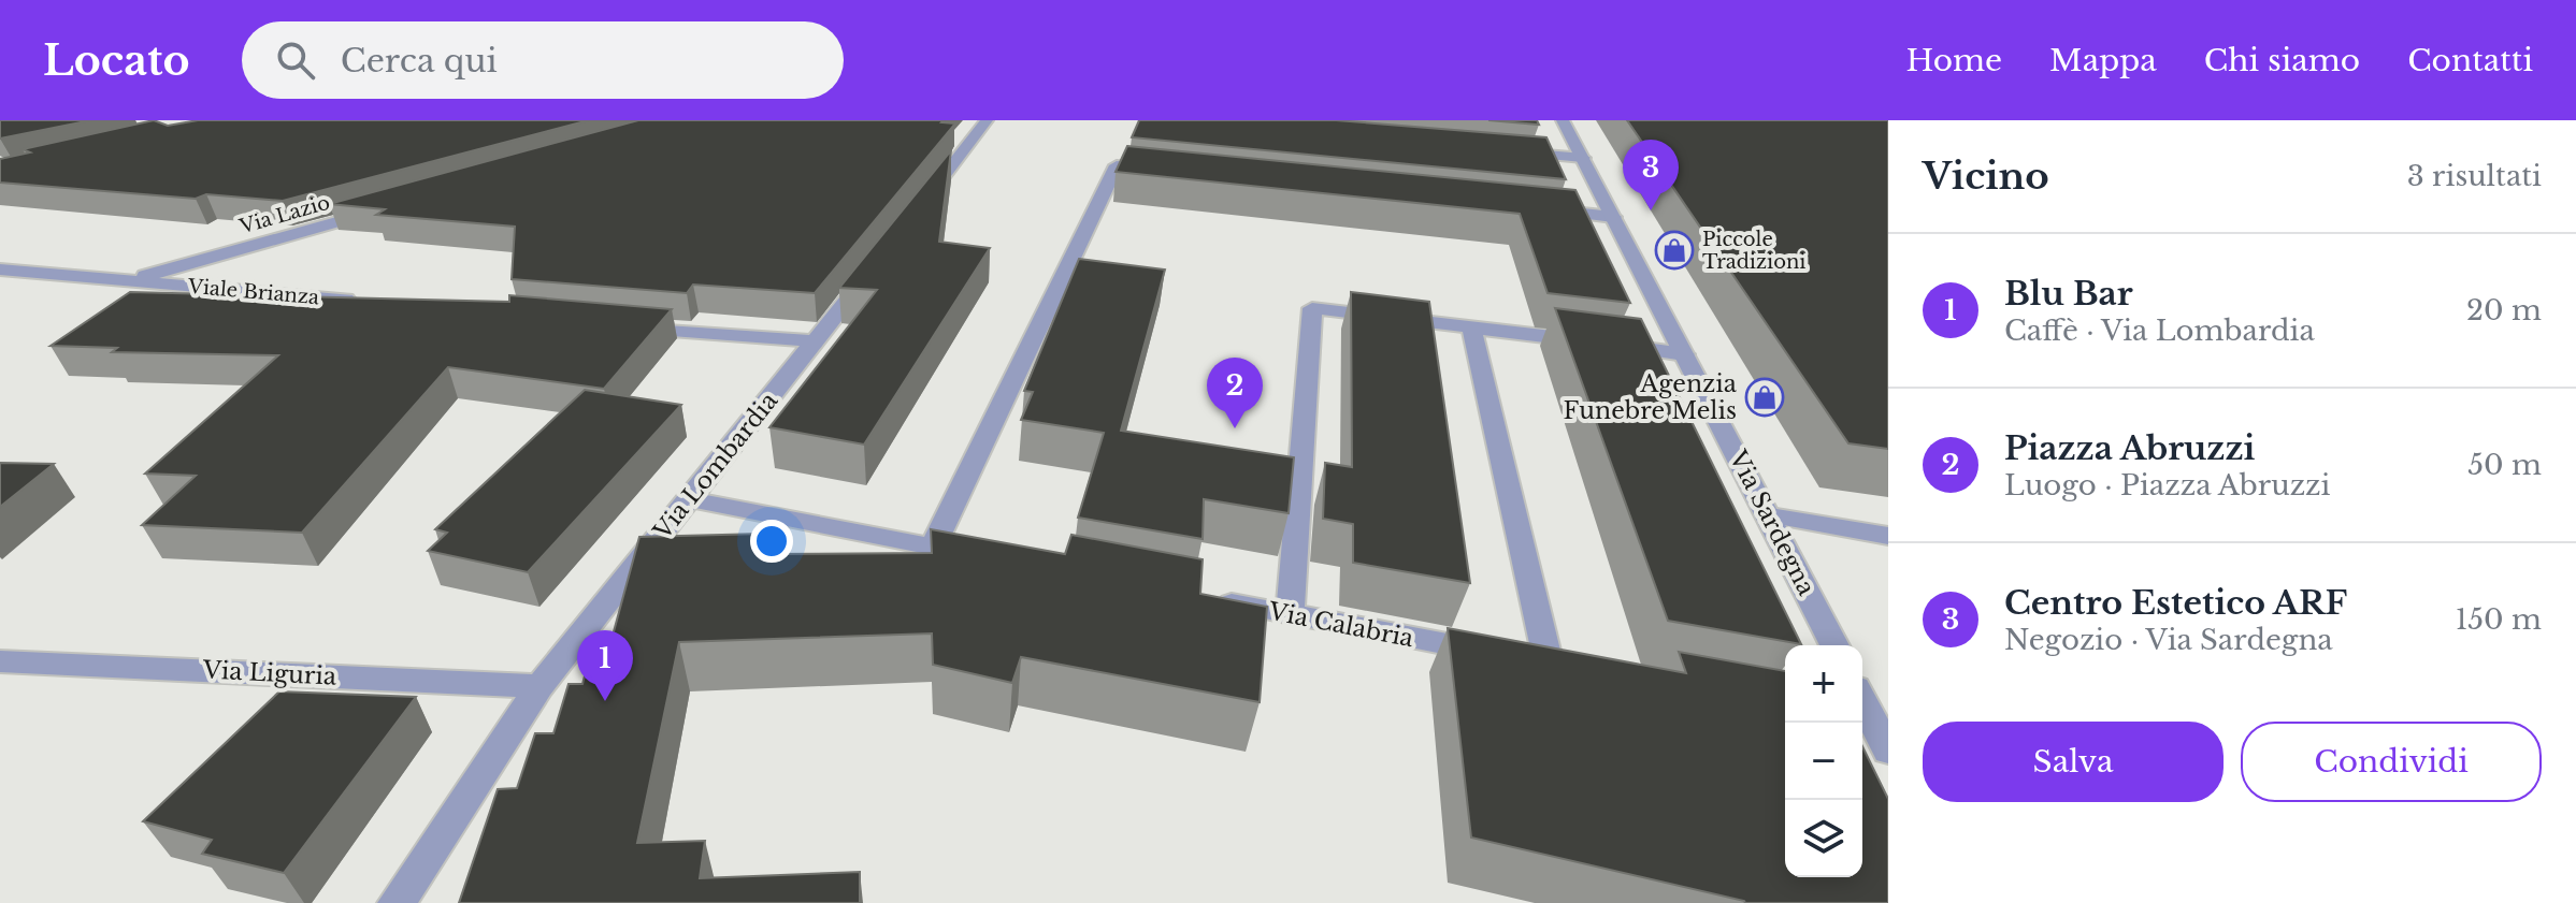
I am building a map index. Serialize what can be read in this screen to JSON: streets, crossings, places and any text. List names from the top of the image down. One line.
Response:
{"streets":{"street":["Via Lazio","Viale Brianza","Via Lombardia","Via Sardegna","Via Calabria","Via Liguria"]},"crossings":[["Via Lazio","Viale Brianza"],["Via Lombardia","Via Liguria"]],"places":{"shop":["Piccole Tradizioni","Agenzia Funebre Melis"]},"page":{"header":"Locato","search":"Cerca qui","nav":["Home","Mappa","Chi siamo","Contatti"],"heading":["Vicino","3 risultati"],"pins":["3","2","1"],"list":[{"mark":"1","name":"Blu Bar","note":"Caffè · Via Lombardia","value":"20 m"},{"mark":"2","name":"Piazza Abruzzi","note":"Luogo · Piazza Abruzzi","value":"50 m"},{"mark":"3","name":"Centro Estetico ARF","note":"Negozio · Via Sardegna","value":"150 m"}],"map_buttons":["+","−"],"buttons":["Salva","Condividi"]}}
